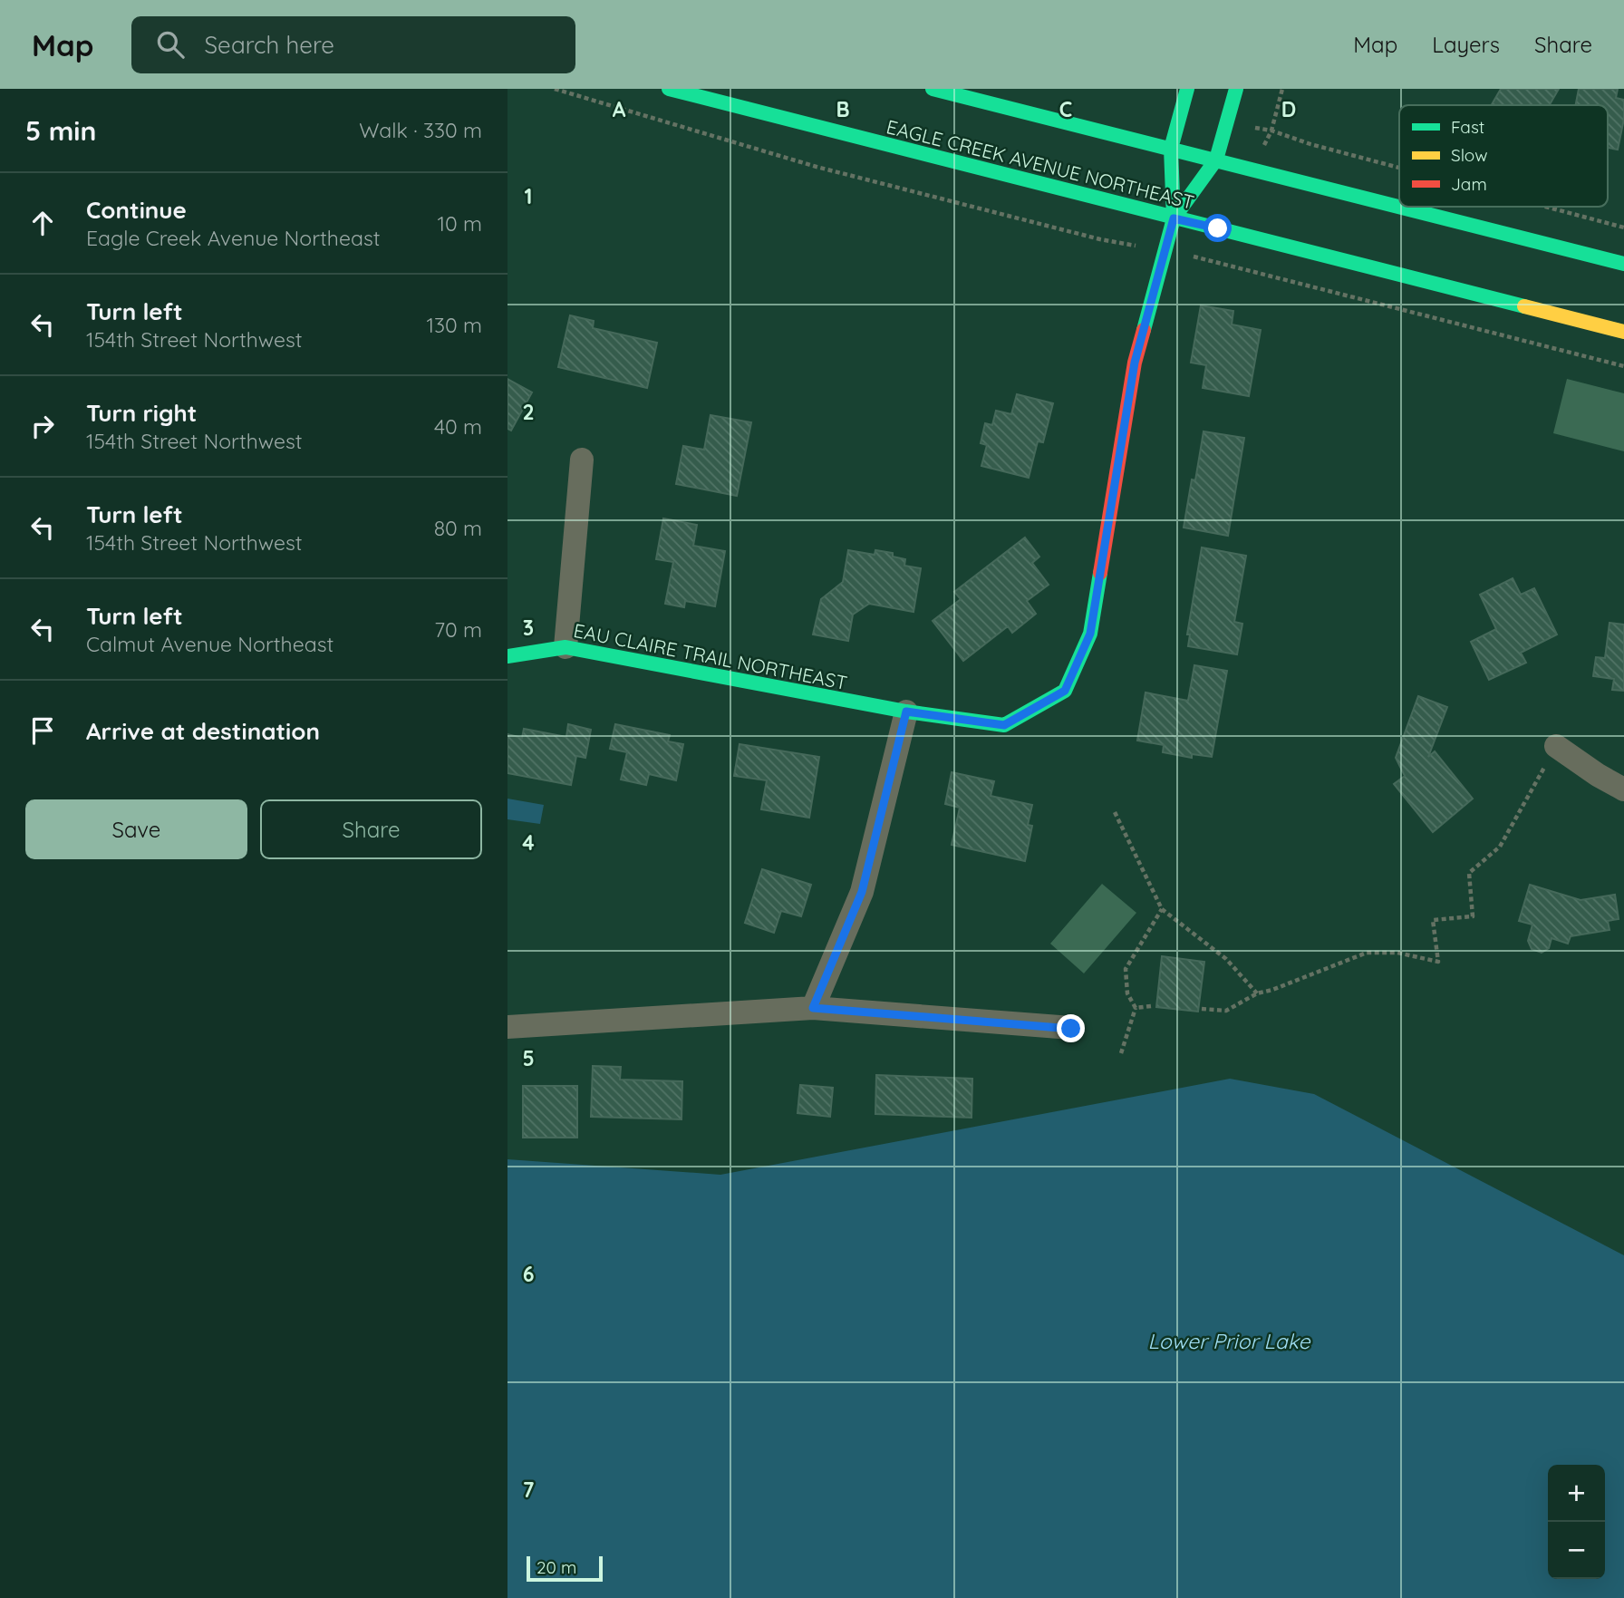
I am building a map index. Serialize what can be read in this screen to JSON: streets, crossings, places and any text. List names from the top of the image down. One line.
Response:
{"streets":{"main road":["EAGLE CREEK AVENUE NORTHEAST","EAU CLAIRE TRAIL NORTHEAST"]},"crossings":[["EAGLE CREEK AVENUE NORTHEAST","EAU CLAIRE TRAIL NORTHEAST"]],"water":["Lower Prior Lake"],"legend":["Fast","Slow","Jam"],"scale_bar":"20 m","page":{"header":"Map","search":"Search here","nav":["Map","Layers","Share"],"heading":["5 min","Walk · 330 m"],"list":[["Continue","Eagle Creek Avenue Northeast","10 m"],["Turn left","154th Street Northwest","130 m"],["Turn right","154th Street Northwest","40 m"],["Turn left","154th Street Northwest","80 m"],["Turn left","Calmut Avenue Northeast","70 m"],"Arrive at destination"],"buttons":["Save","Share"],"map_buttons":["+","−"],"scale":"20 m"},"grid":{"columns":["A","B","C","D"],"rows":["1","2","3","4","5","6","7"]}}
